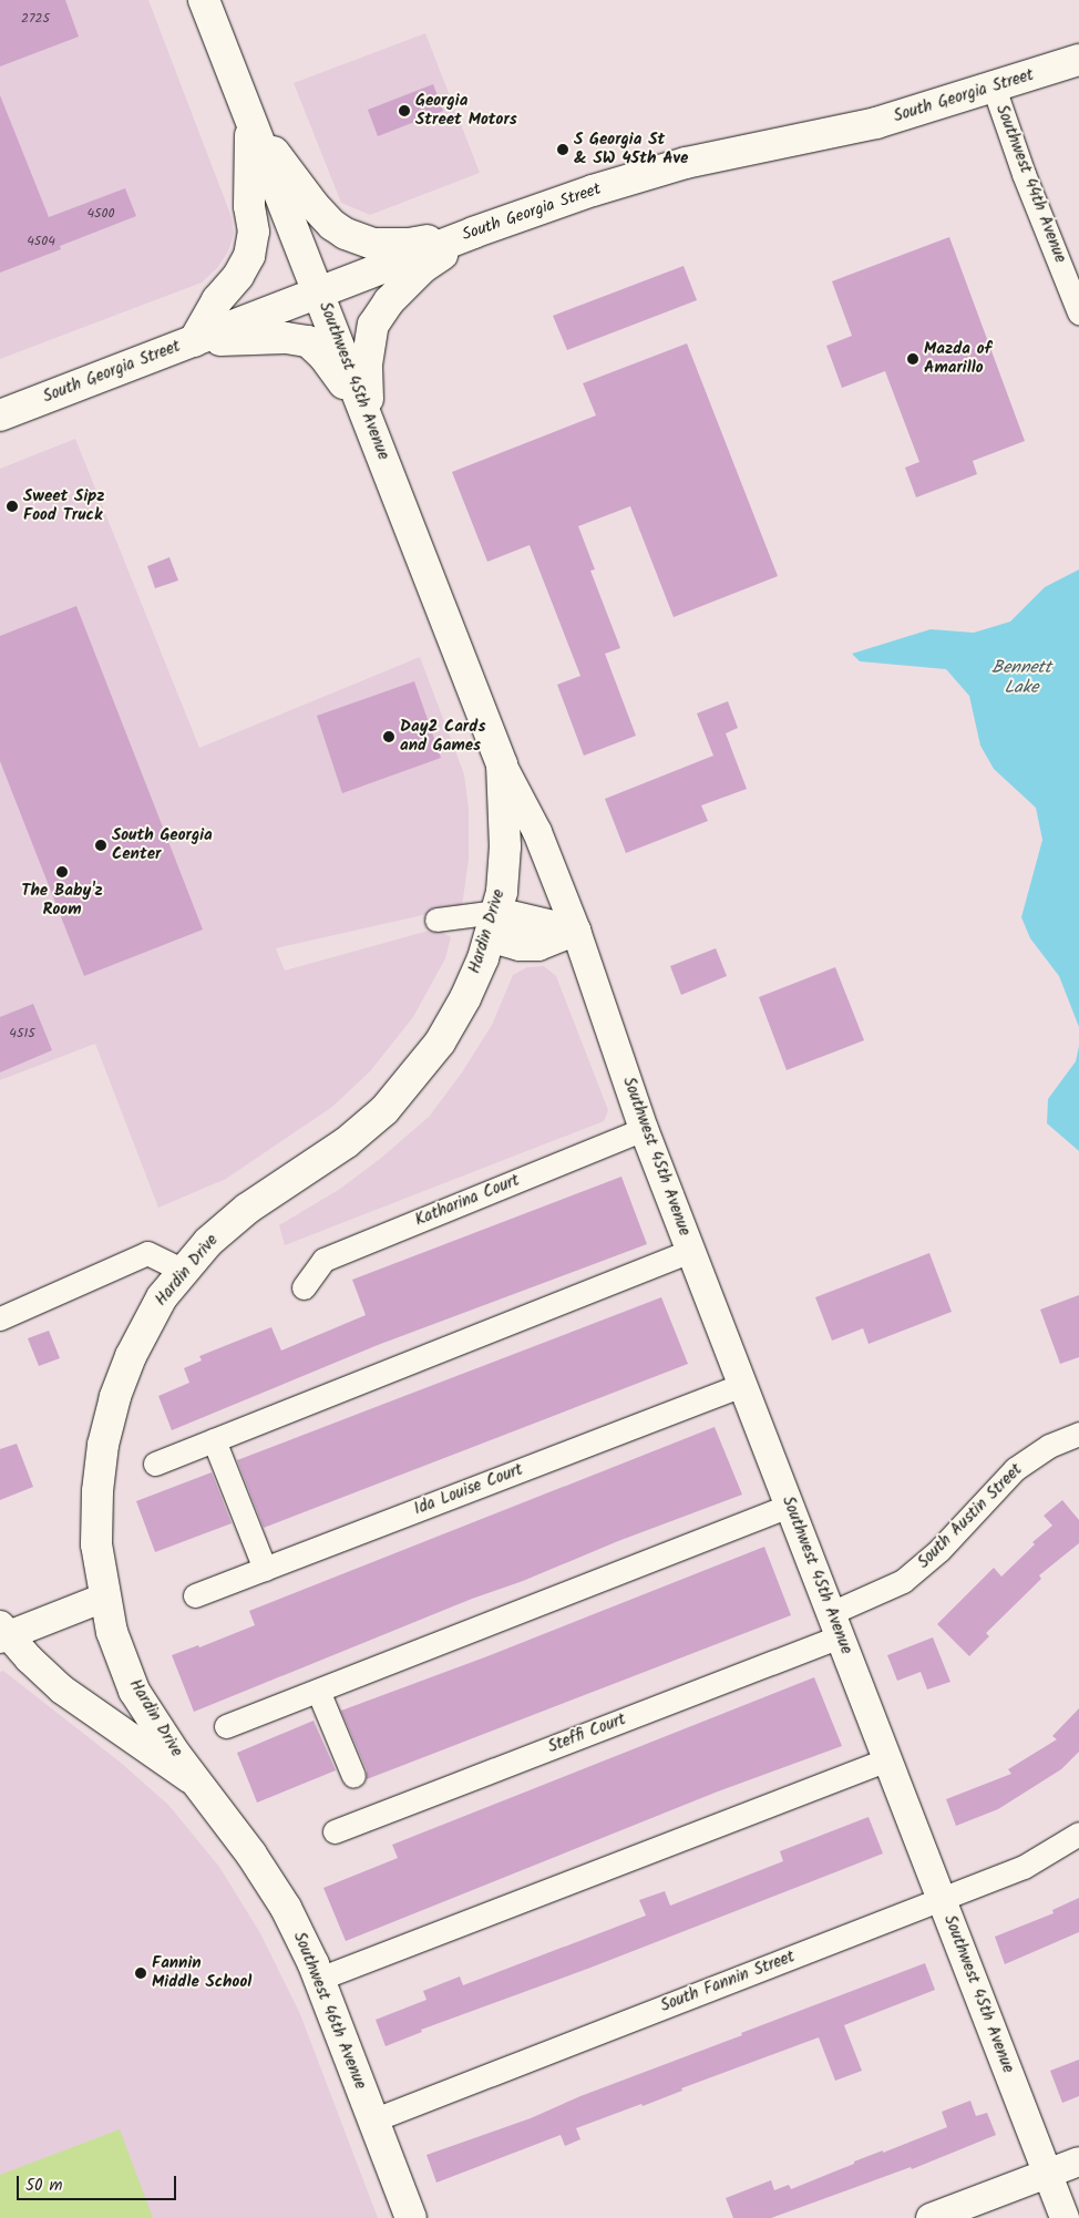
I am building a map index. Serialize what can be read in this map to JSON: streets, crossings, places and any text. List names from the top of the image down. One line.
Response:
{"streets":{"main road":["South Georgia Street","Southwest 45th Avenue","Hardin Drive","Southwest 46th Avenue"],"street":["Southwest 44th Avenue","Katharina Court","Ida Louise Court","South Austin Street","Steffi Court","South Fannin Street"]},"crossings":[["South Georgia Street","Southwest 44th Avenue"],["South Georgia Street","Southwest 45th Avenue"],["Southwest 45th Avenue","Hardin Drive"],["Southwest 45th Avenue","Katharina Court"],["Southwest 45th Avenue","Ida Louise Court"],["Southwest 45th Avenue","South Austin Street"],["Southwest 45th Avenue","Steffi Court"],["Southwest 45th Avenue","South Fannin Street"],["Hardin Drive","Southwest 46th Avenue"],["South Austin Street","Steffi Court"],["South Fannin Street","Southwest 46th Avenue"]],"water":["Bennett Lake"],"places":["Georgia Street Motors","S Georgia St & SW 45th Ave","Mazda of Amarillo","Sweet Sipz Food Truck","Day2 Cards and Games","South Georgia Center","The Baby'z Room","Fannin Middle School"],"house_numbers":["2725","4500","4504","4515"],"scale_bar":"50 m"}
